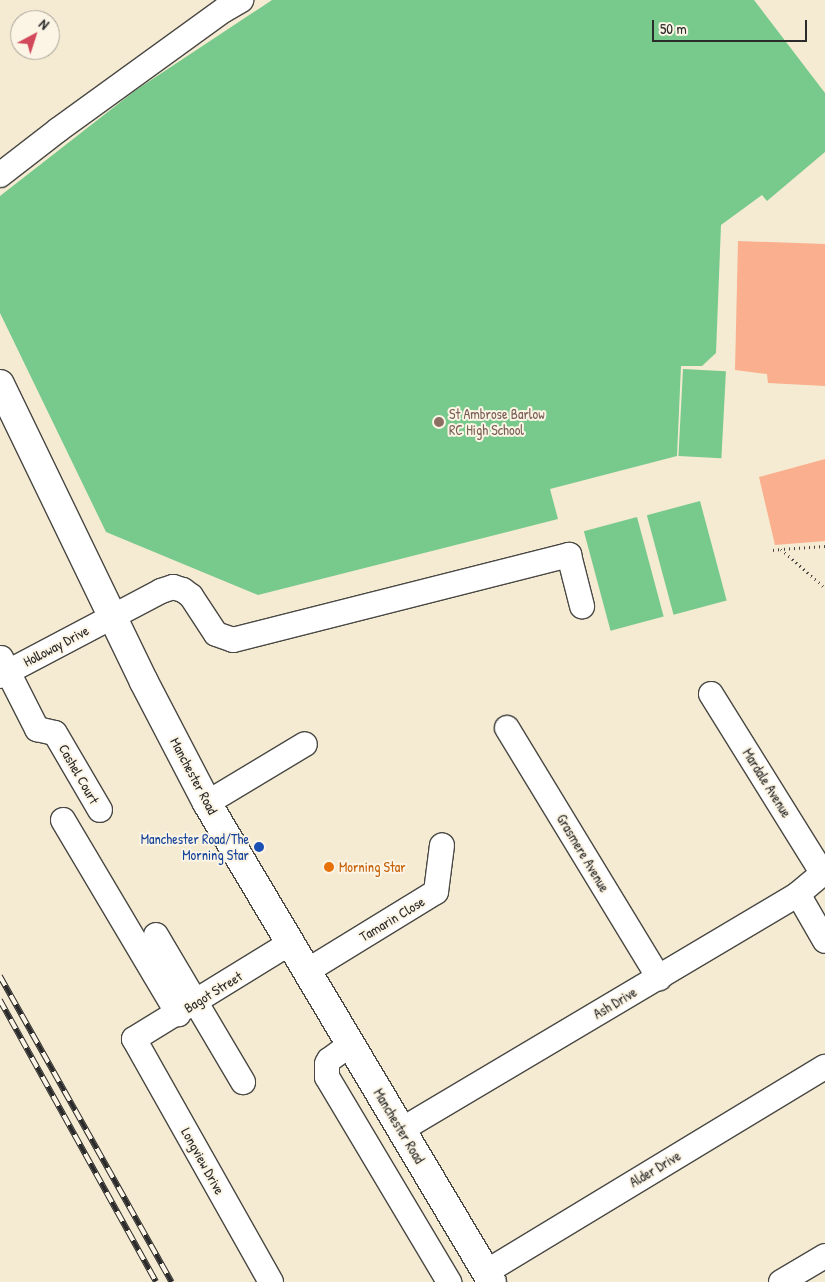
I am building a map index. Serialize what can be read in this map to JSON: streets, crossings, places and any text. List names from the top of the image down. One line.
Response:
{"streets":{"main road":["Manchester Road"],"street":["Holloway Drive","Cashel Court","Mardale Avenue","Grasmere Avenue","Tamarin Close","Bagot Street","Ash Drive","Longview Drive","Alder Drive"]},"crossings":[["Holloway Drive","Cashel Court"],["Holloway Drive","Manchester Road"],["Manchester Road","Tamarin Close"],["Manchester Road","Bagot Street"],["Manchester Road","Ash Drive"],["Manchester Road","Alder Drive"],["Mardale Avenue","Ash Drive"],["Grasmere Avenue","Ash Drive"],["Bagot Street","Longview Drive"]],"places":["St Ambrose Barlow RC High School","Manchester Road/The Morning Star","Morning Star"],"scale_bar":"50 m","north":"top right"}
